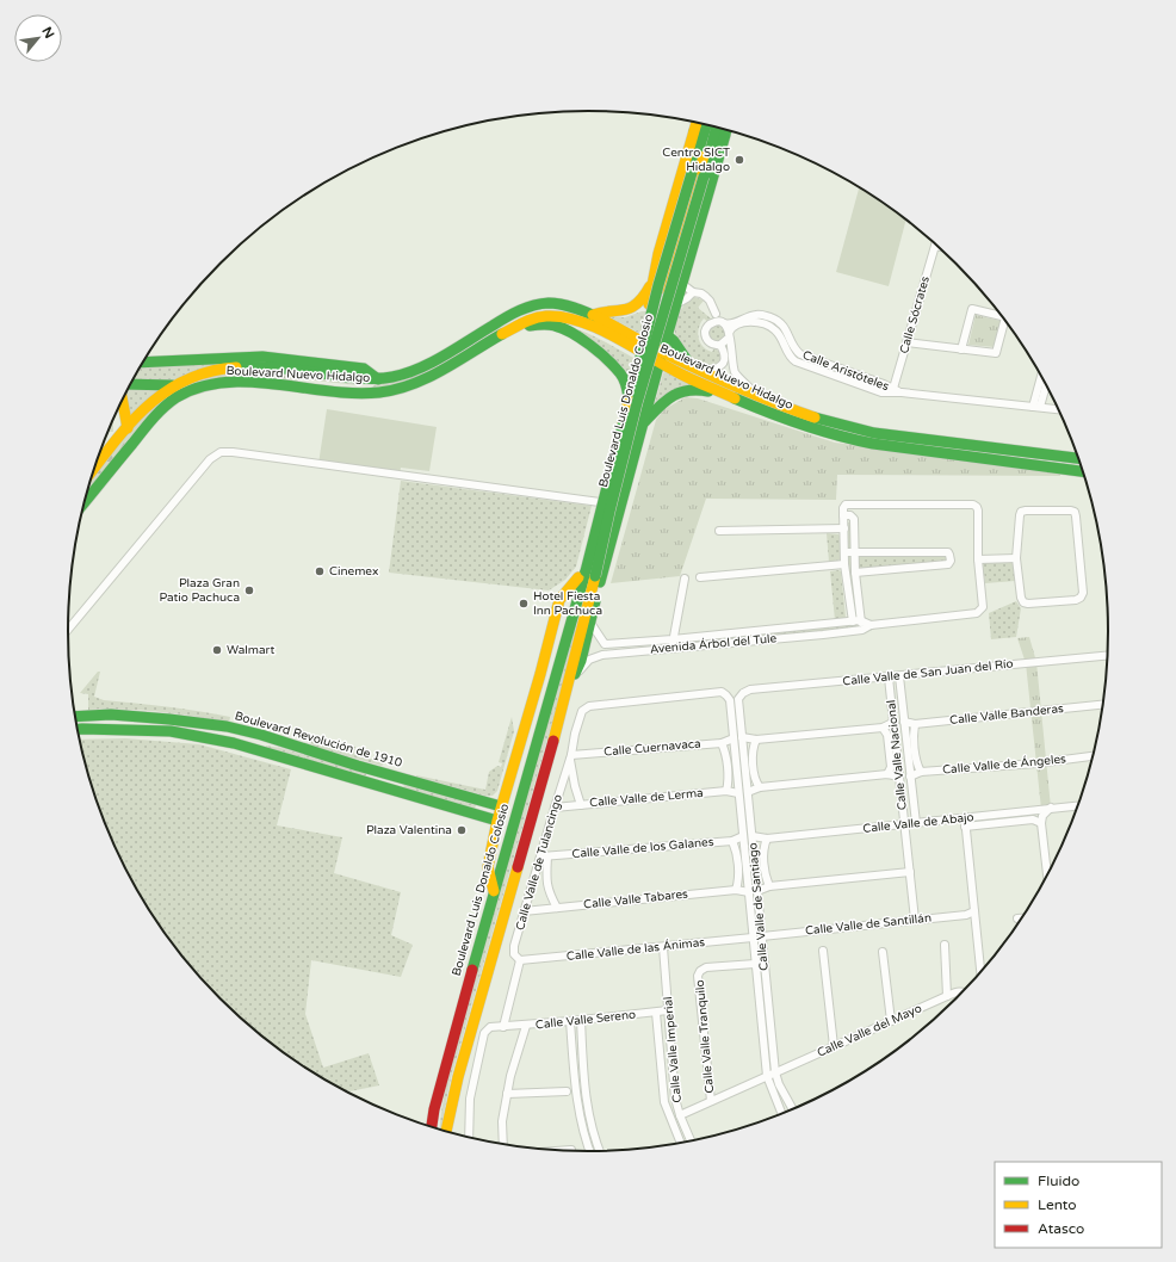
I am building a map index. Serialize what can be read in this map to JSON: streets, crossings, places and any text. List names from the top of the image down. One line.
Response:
{"streets":{"main road":["Boulevard Nuevo Hidalgo","Boulevard Luis Donaldo Colosio","Boulevard Revolución de 1910"],"street":["Calle Sócrates","Calle Aristóteles","Avenida Árbol del Tule","Calle Valle de San Juan del Río","Calle Valle Banderas","Calle Cuernavaca","Calle Valle Nacional","Calle Valle de Ángeles","Calle Valle de Lerma","Calle Valle de Abajo","Calle Valle de los Galanes","Calle Valle de Tulancingo","Calle Valle Tabares","Calle Valle de Santiago","Calle Valle de Santillán","Calle Valle de las Ánimas","Calle Valle Sereno","Calle Valle del Mayo","Calle Valle Tranquilo","Calle Valle Imperial"]},"crossings":[["Calle Sócrates","Calle Aristóteles"],["Boulevard Nuevo Hidalgo","Boulevard Luis Donaldo Colosio"],["Boulevard Luis Donaldo Colosio","Avenida Árbol del Tule"],["Calle Valle de San Juan del Río","Calle Valle Nacional"],["Calle Valle de San Juan del Río","Calle Valle de Santiago"],["Calle Valle Banderas","Calle Valle Nacional"],["Calle Cuernavaca","Calle Valle de Tulancingo"],["Calle Cuernavaca","Calle Valle de Santiago"],["Calle Valle Nacional","Calle Valle de Ángeles"],["Calle Valle Nacional","Calle Valle de Abajo"],["Calle Valle Nacional","Calle Valle de Santillán"],["Calle Valle de Lerma","Calle Valle de Tulancingo"],["Calle Valle de Lerma","Calle Valle de Santiago"],["Calle Valle de Abajo","Calle Valle de Santiago"],["Calle Valle de los Galanes","Calle Valle de Tulancingo"],["Calle Valle de los Galanes","Calle Valle de Santiago"],["Calle Valle de Tulancingo","Calle Valle Tabares"],["Calle Valle de Tulancingo","Calle Valle de Santiago"],["Calle Valle de Tulancingo","Calle Valle de las Ánimas"],["Calle Valle de Tulancingo","Calle Valle Sereno"],["Calle Valle Tabares","Calle Valle de Santiago"],["Calle Valle de Santiago","Calle Valle de Santillán"],["Calle Valle de Santiago","Calle Valle de las Ánimas"],["Calle Valle de Santiago","Calle Valle del Mayo"],["Calle Valle de Santiago","Calle Valle Tranquilo"],["Calle Valle de las Ánimas","Calle Valle Imperial"],["Calle Valle Sereno","Calle Valle Imperial"],["Calle Valle del Mayo","Calle Valle Tranquilo"],["Calle Valle del Mayo","Calle Valle Imperial"]],"places":["Centro SICT Hidalgo","Cinemex","Plaza Gran Patio Pachuca","Hotel Fiesta Inn Pachuca","Walmart","Plaza Valentina"],"legend":["Fluido","Lento","Atasco"],"north":"top right"}
